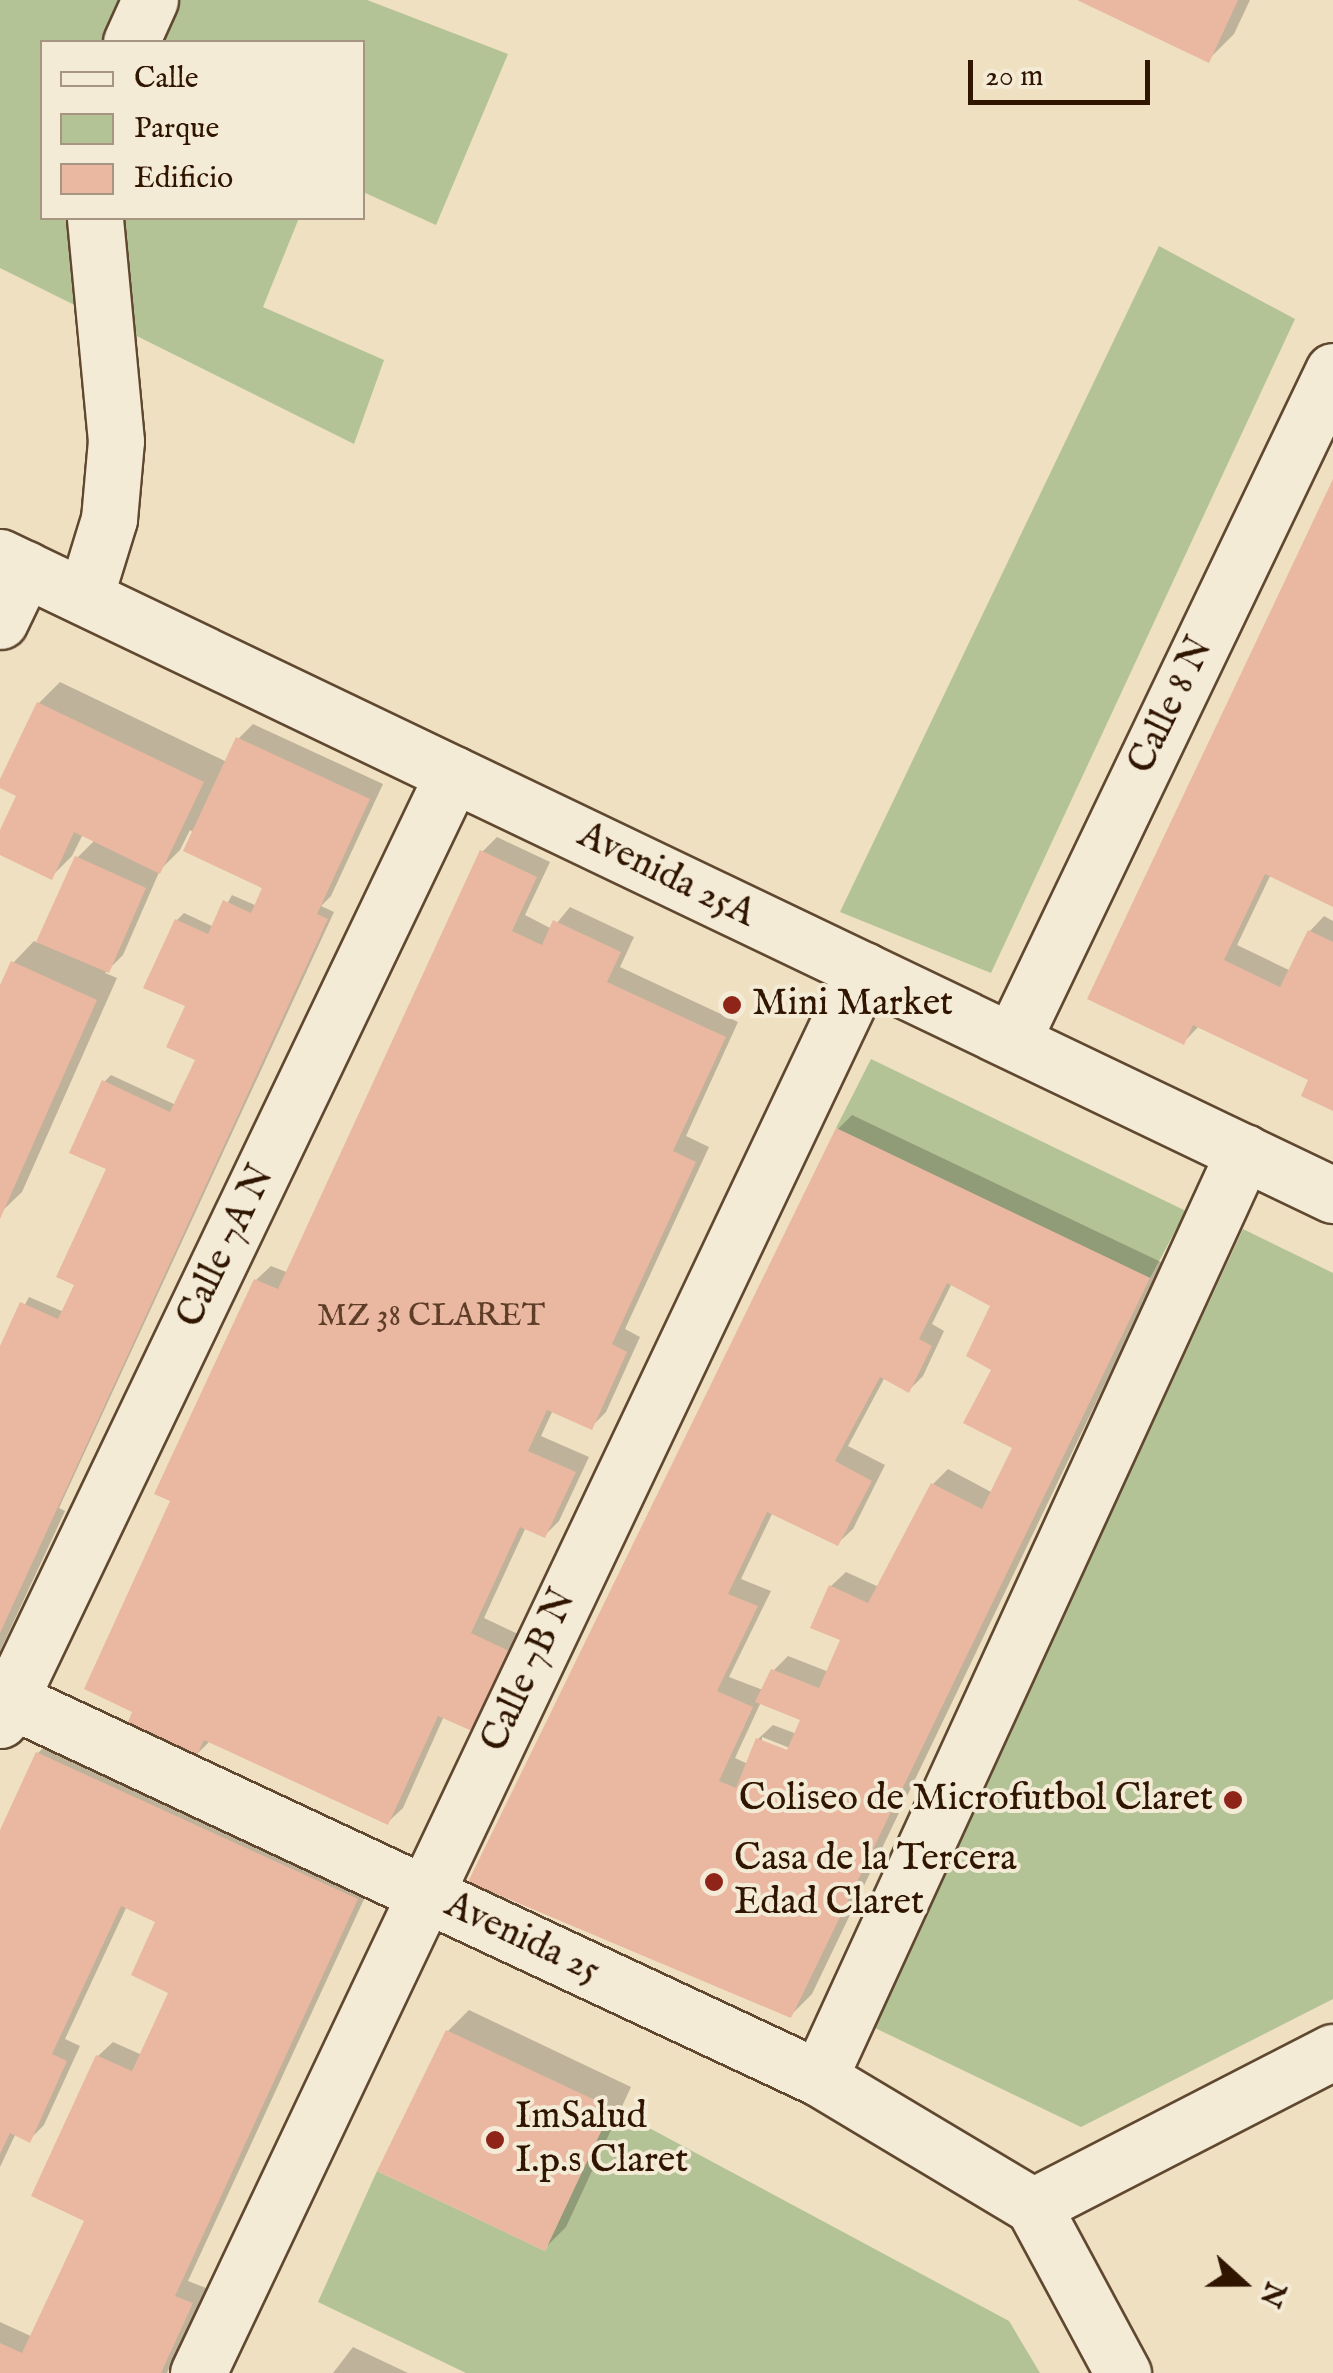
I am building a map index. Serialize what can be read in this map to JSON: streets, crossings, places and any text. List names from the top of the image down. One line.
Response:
{"streets":{"street":["Calle 8 N","Avenida 25A","Calle 7A N","Calle 7B N","Avenida 25"]},"crossings":[["Calle 8 N","Avenida 25A"],["Avenida 25A","Calle 7A N"],["Avenida 25A","Calle 7B N"],["Calle 7A N","Avenida 25"],["Calle 7B N","Avenida 25"]],"places":["Mini Market","Coliseo de Microfutbol Claret","Casa de la Tercera Edad Claret","ImSalud I.p.s Claret"],"house_numbers":["MZ 38 CLARET"],"legend":["Calle","Parque","Edificio"],"scale_bar":"20 m","north":"right"}
